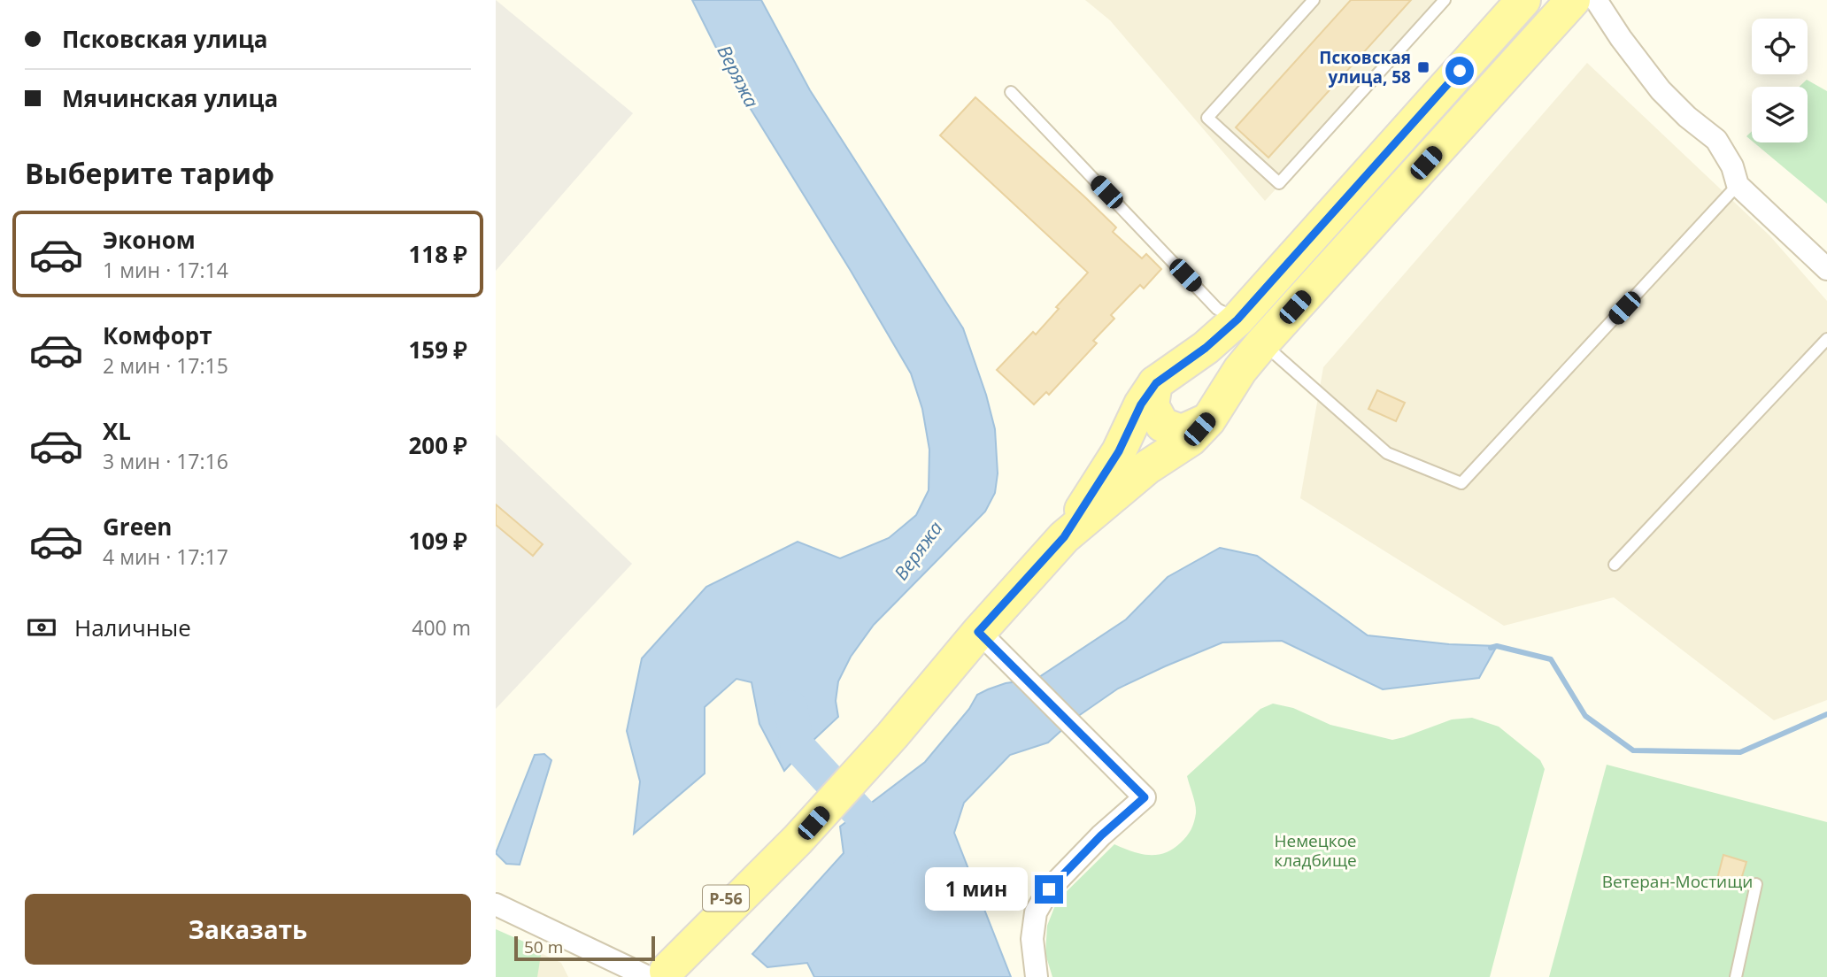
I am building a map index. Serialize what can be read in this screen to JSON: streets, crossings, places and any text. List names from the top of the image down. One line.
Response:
{"streets":{"main road":["Р-56"]},"water":["Веряжа"],"parks":["Немецкое кладбище","Ветеран-Мостищи"],"places":{"transit":["Псковская улица, 58"]},"scale_bar":"50 m","page":{"banner":["Псковская улица","Мячинская улица"],"heading":"Выберите тариф","list":[{"name":"Эконом","note":"1 мин · 17:14","value":"118 ₽"},{"name":"Комфорт","note":"2 мин · 17:15","value":"159 ₽"},{"name":"XL","note":"3 мин · 17:16","value":"200 ₽"},{"name":"Green","note":"4 мин · 17:17","value":"109 ₽"}],"pay":["Наличные","400 m"],"bubble":"1 мин","buttons":"Заказать","scale":"50 m"}}
